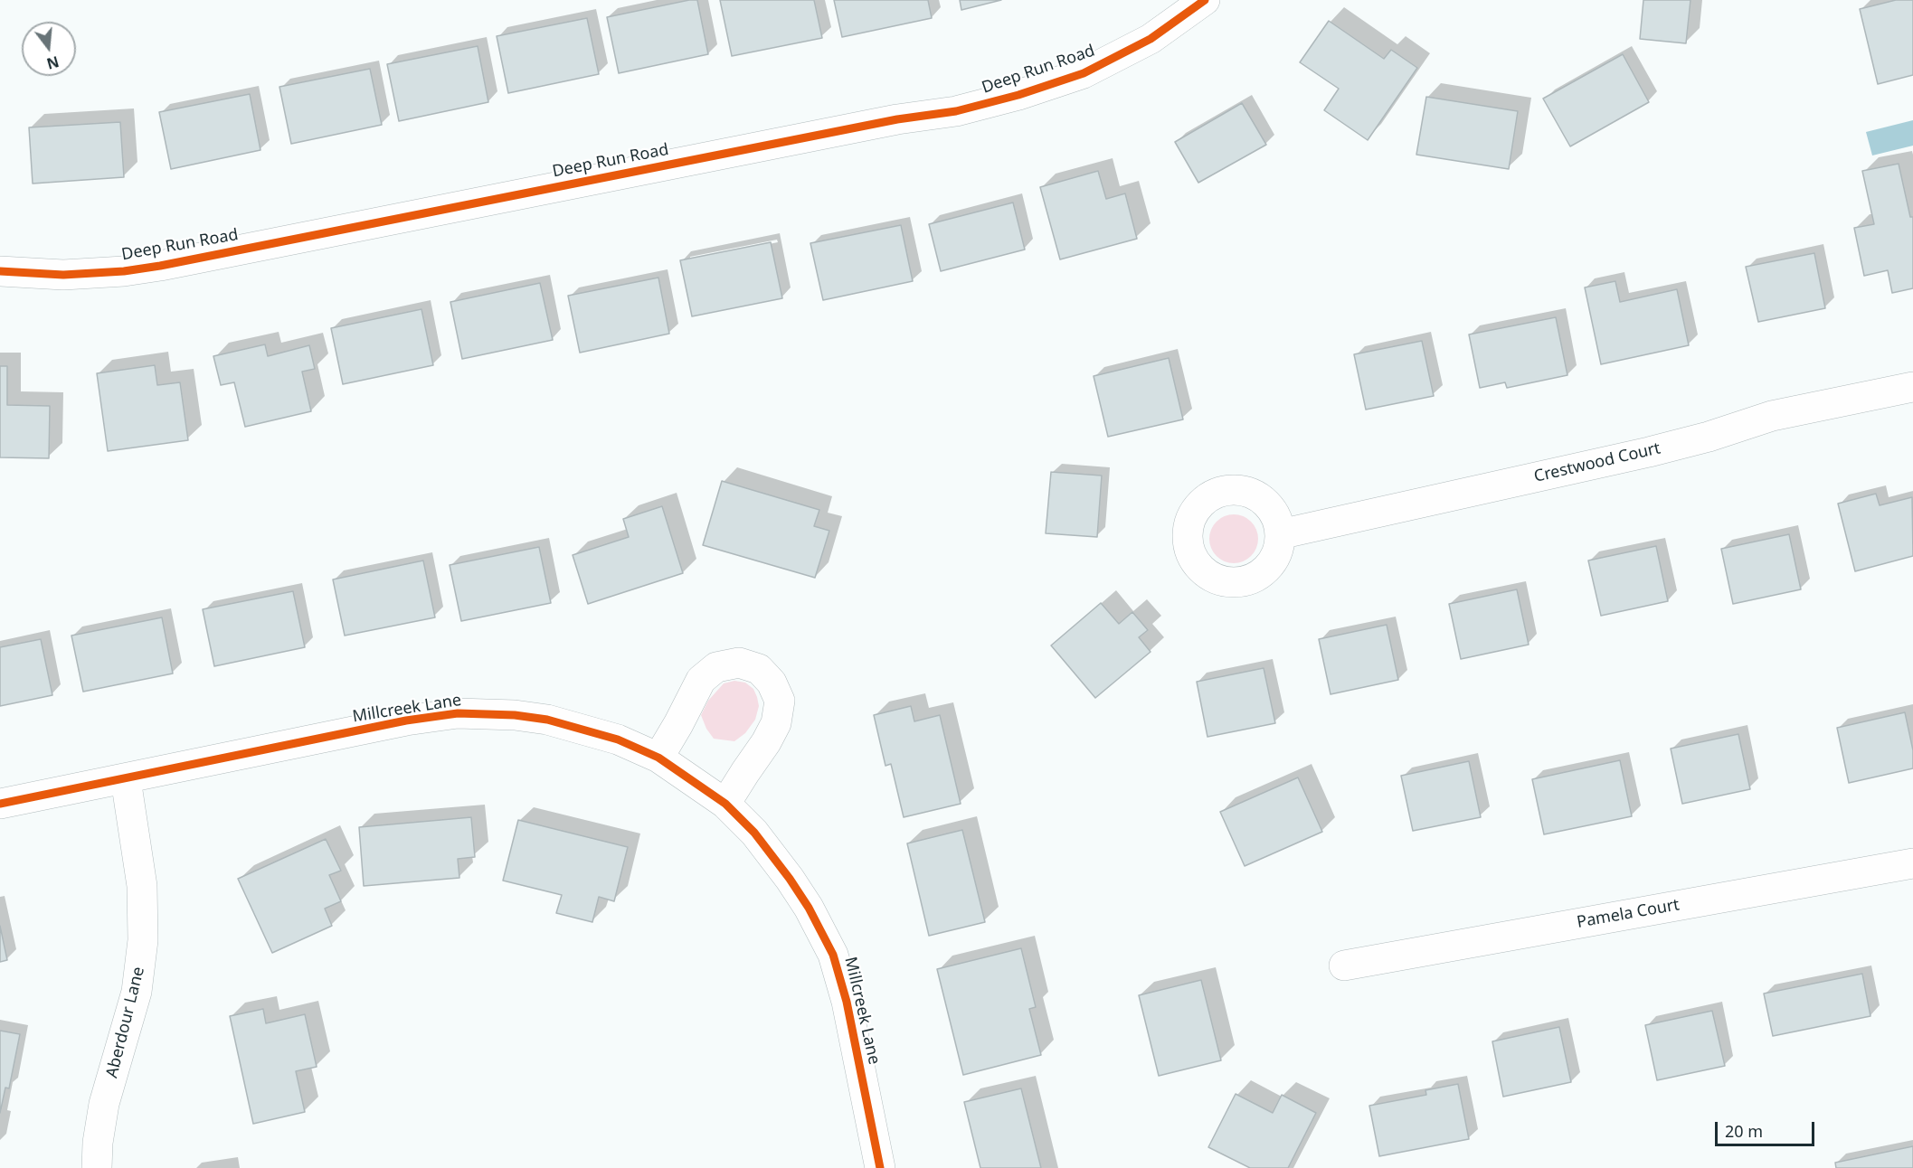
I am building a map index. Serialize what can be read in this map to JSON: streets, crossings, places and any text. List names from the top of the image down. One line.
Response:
{"streets":{"street":["Deep Run Road","Crestwood Court","Millcreek Lane","Pamela Court","Aberdour Lane"]},"crossings":[["Millcreek Lane","Aberdour Lane"]],"scale_bar":"20 m","north":"bottom"}
